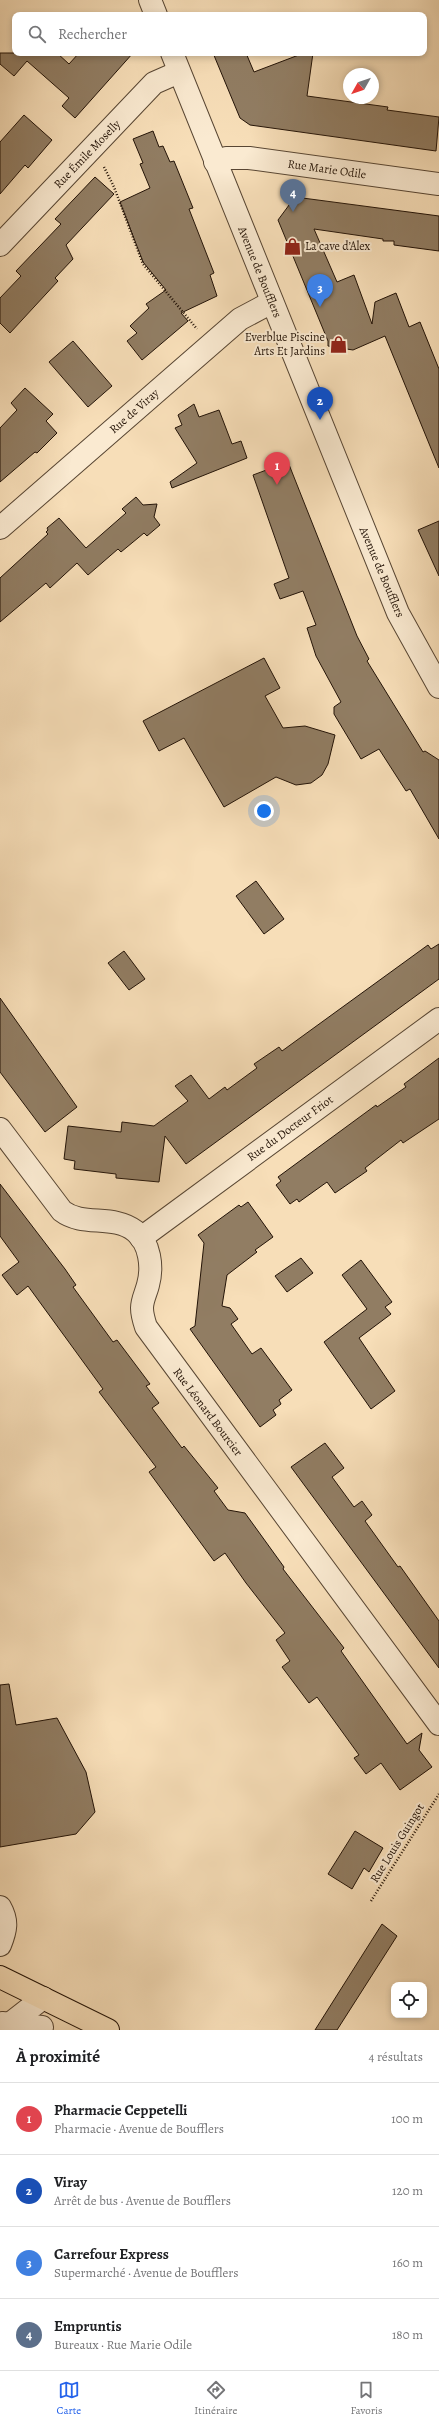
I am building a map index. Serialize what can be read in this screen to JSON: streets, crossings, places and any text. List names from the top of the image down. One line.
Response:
{"streets":{"street":["Rue Émile Moselly","Rue Marie Odile","Avenue de Boufflers","Rue de Viray","Rue du Docteur Friot","Rue Léonard Bourcier"],"path":["Rue Louis Guingot"]},"crossings":[["Rue Émile Moselly","Avenue de Boufflers"],["Rue Marie Odile","Avenue de Boufflers"],["Avenue de Boufflers","Rue de Viray"],["Rue du Docteur Friot","Rue Léonard Bourcier"]],"places":{"shop":["La cave d’Alex","Everblue Piscine Arts Et Jardins"]},"north":"bottom left","page":{"search":"Rechercher","pins":["4","3","2","1"],"heading":["À proximité","4 résultats"],"list":[{"mark":"1","name":"Pharmacie Ceppetelli","note":"Pharmacie · Avenue de Boufflers","value":"100 m"},{"mark":"2","name":"Viray","note":"Arrêt de bus · Avenue de Boufflers","value":"120 m"},{"mark":"3","name":"Carrefour Express","note":"Supermarché · Avenue de Boufflers","value":"160 m"},{"mark":"4","name":"Empruntis","note":"Bureaux · Rue Marie Odile","value":"180 m"}],"nav":["Carte","Itinéraire","Favoris"]}}
